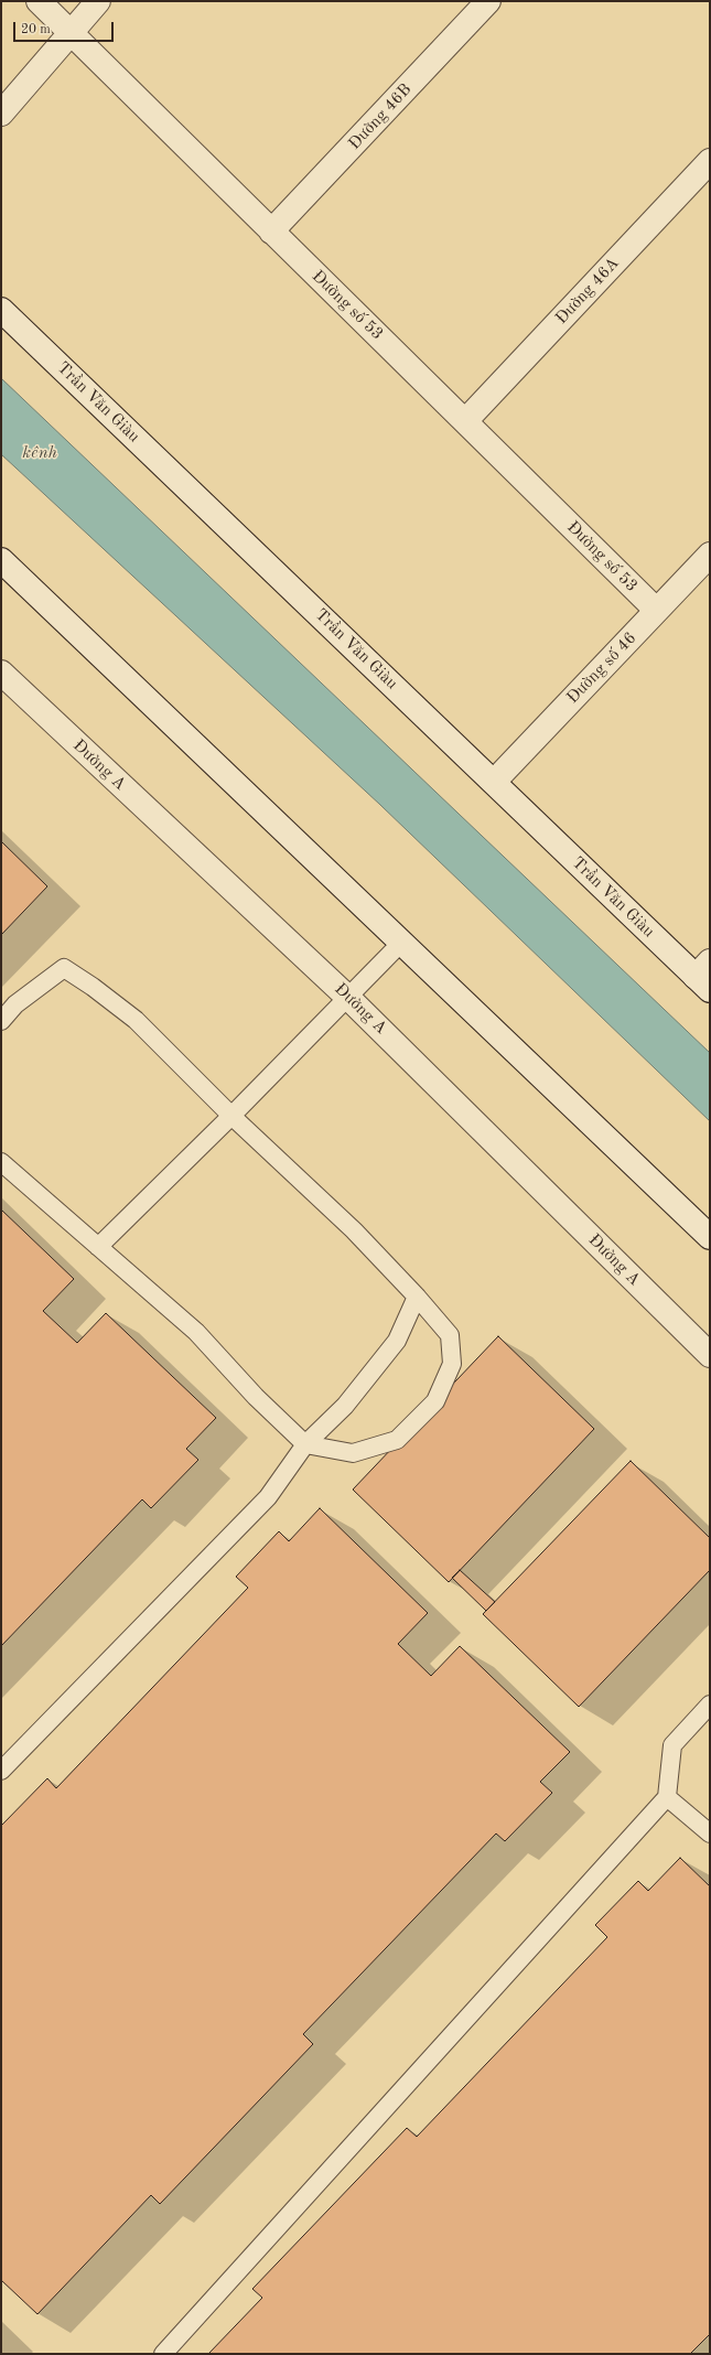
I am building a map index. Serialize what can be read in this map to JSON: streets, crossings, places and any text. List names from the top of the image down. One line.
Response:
{"streets":{"street":["Đường 46B","Đường 46A","Đường số 53","Trần Văn Giàu","Đường số 46","Đường A"]},"crossings":[["Đường 46B","Đường số 53"],["Đường 46A","Đường số 53"],["Đường số 53","Đường số 46"],["Trần Văn Giàu","Đường số 46"]],"water":["kênh"],"scale_bar":"20 m"}
